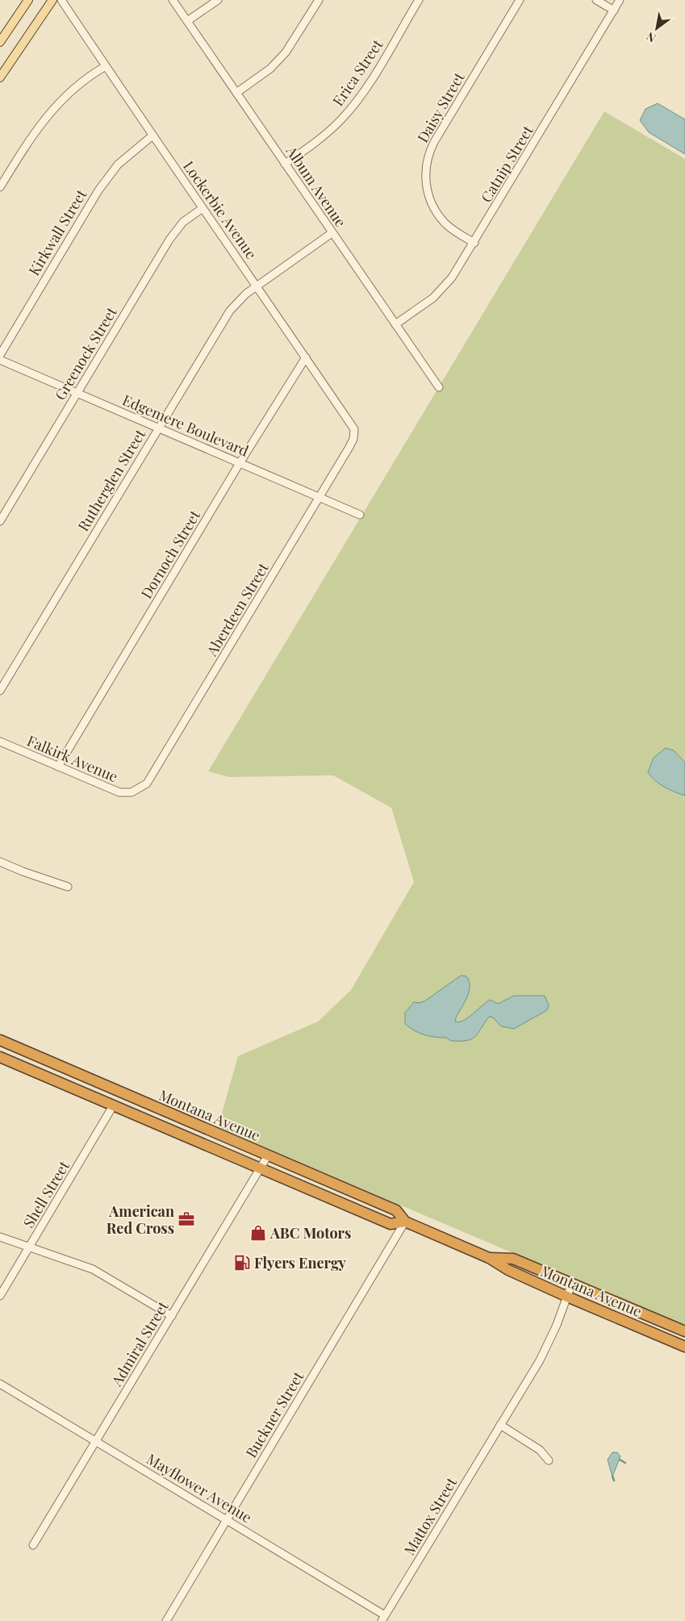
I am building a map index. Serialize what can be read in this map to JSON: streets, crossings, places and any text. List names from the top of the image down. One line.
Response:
{"streets":{"highway":["Montana Avenue"],"street":["Erica Street","Daisy Street","Catnip Street","Album Avenue","Lockerbie Avenue","Kirkwall Street","Greenock Street","Edgemere Boulevard","Rutherglen Street","Dornoch Street","Aberdeen Street","Falkirk Avenue","Shell Street","Admiral Street","Buckner Street","Mayflower Avenue","Mattox Street"]},"crossings":[["Erica Street","Album Avenue"],["Daisy Street","Catnip Street"],["Catnip Street","Album Avenue"],["Album Avenue","Rutherglen Street"],["Lockerbie Avenue","Kirkwall Street"],["Lockerbie Avenue","Greenock Street"],["Lockerbie Avenue","Rutherglen Street"],["Lockerbie Avenue","Dornoch Street"],["Lockerbie Avenue","Aberdeen Street"],["Greenock Street","Edgemere Boulevard"],["Edgemere Boulevard","Rutherglen Street"],["Edgemere Boulevard","Dornoch Street"],["Edgemere Boulevard","Aberdeen Street"],["Dornoch Street","Falkirk Avenue"],["Aberdeen Street","Falkirk Avenue"],["Montana Avenue","Shell Street"],["Montana Avenue","Admiral Street"],["Montana Avenue","Buckner Street"],["Montana Avenue","Mattox Street"],["Admiral Street","Mayflower Avenue"],["Buckner Street","Mayflower Avenue"],["Mayflower Avenue","Mattox Street"]],"places":{"office":["American Red Cross"],"shop":["ABC Motors"],"fuel station":["Flyers Energy"]},"north":"bottom left"}
